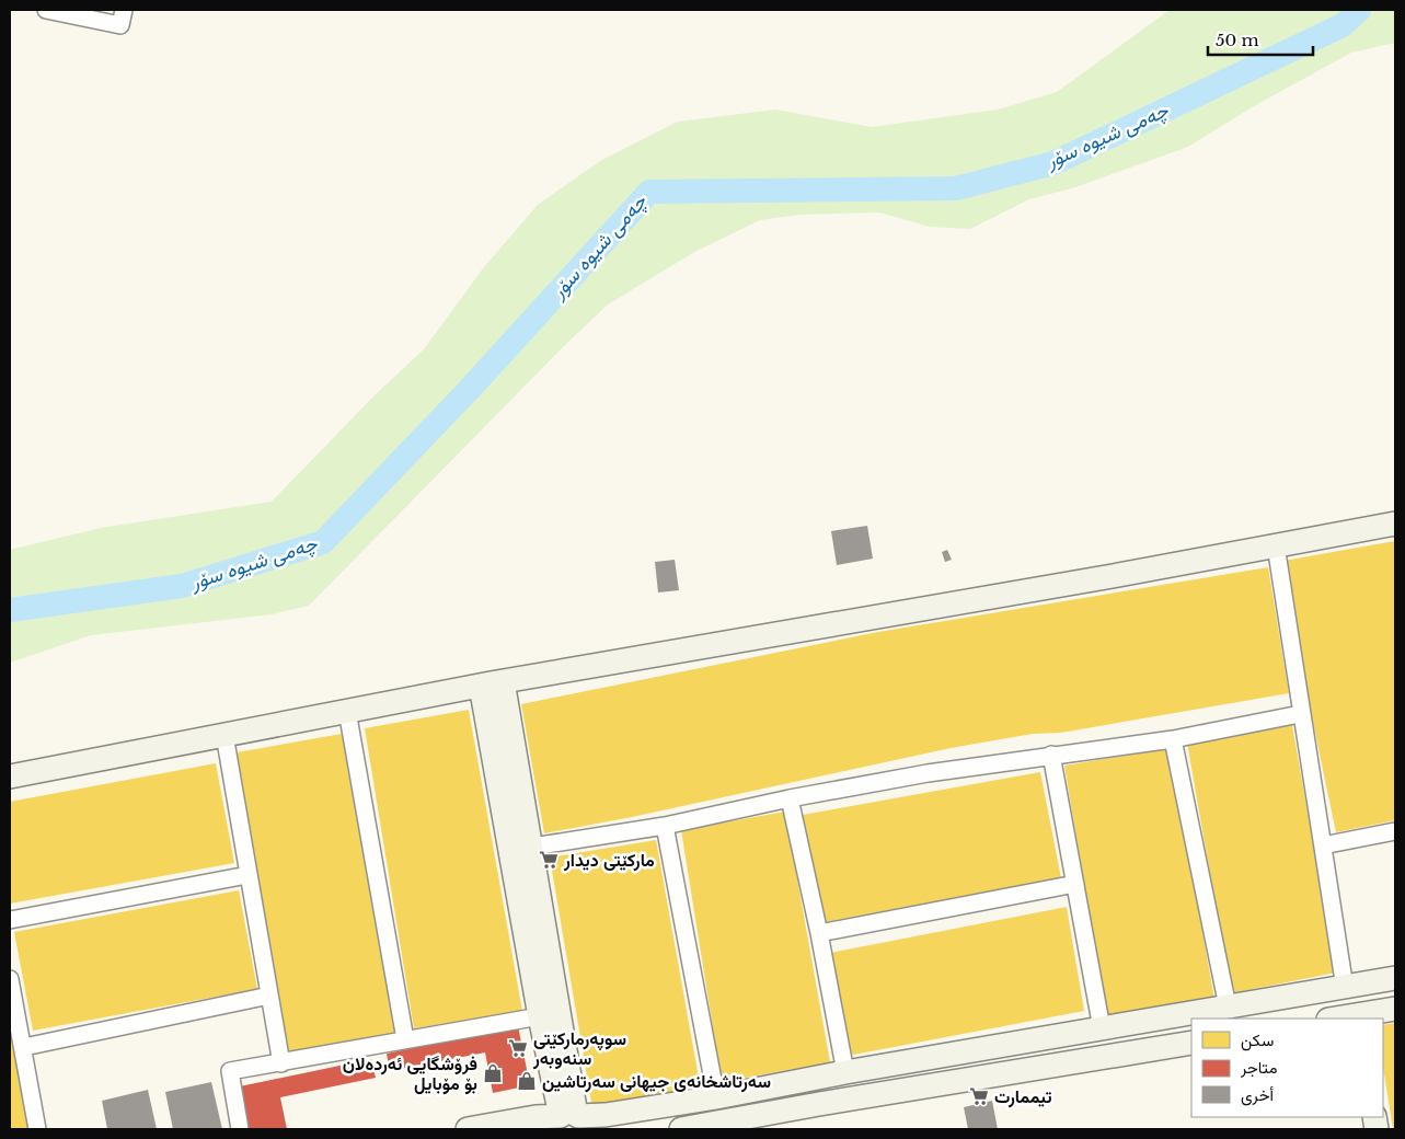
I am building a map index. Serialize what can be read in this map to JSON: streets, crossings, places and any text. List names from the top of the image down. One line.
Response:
{"water":["چەمی شیوە سۆر"],"places":{"supermarket":["مارکێتی دیدار","سوپەرمارکێتی سنەوبەر","تیممارت"],"shop":["فرۆشگایی ئەردەلان بۆ مۆبایل","سەرتاشخانەی جیهانی سەرتاشین"]},"legend":["سكن","متاجر","أخرى"],"scale_bar":"50 m"}
